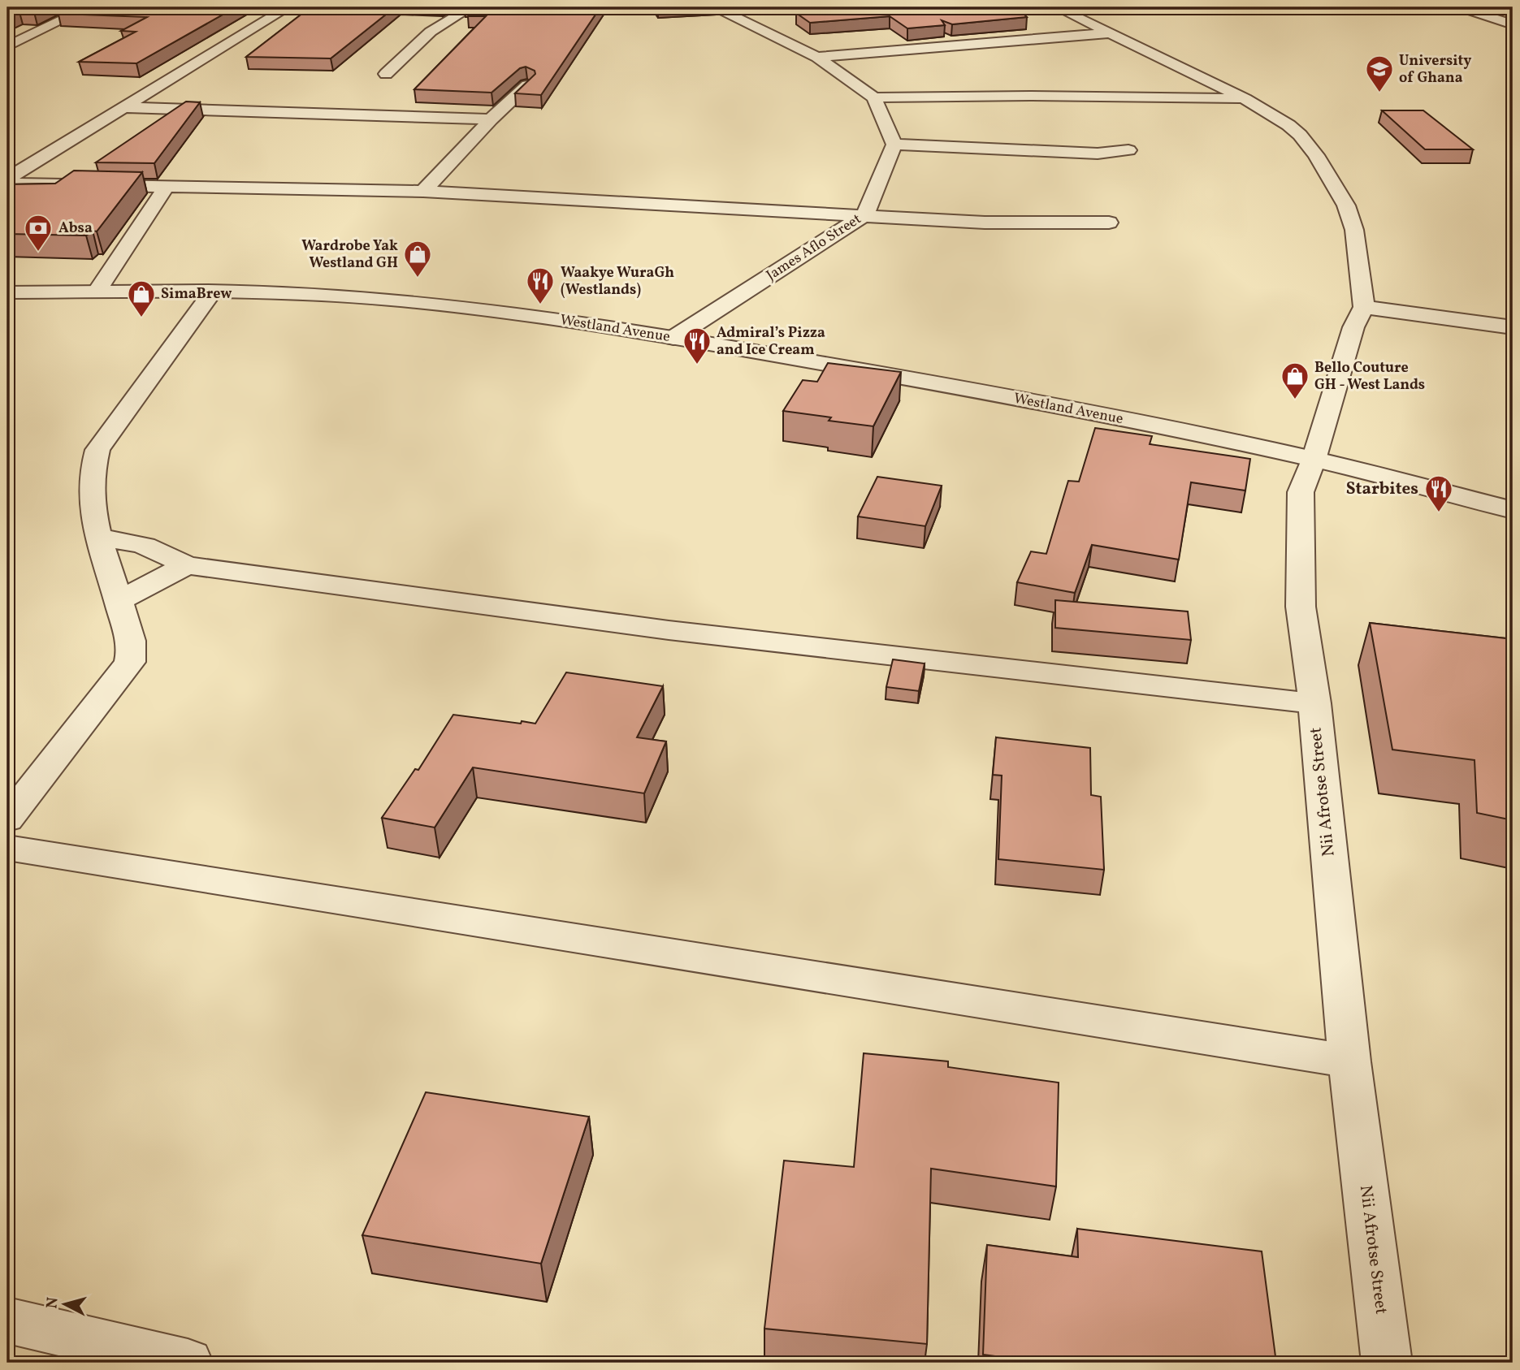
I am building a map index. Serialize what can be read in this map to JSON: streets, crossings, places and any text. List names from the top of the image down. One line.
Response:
{"streets":{"street":["James Aflo Street","Westland Avenue","Nii Afrotse Street"]},"crossings":[["James Aflo Street","Westland Avenue"],["Westland Avenue","Nii Afrotse Street"]],"places":{"school or university":["University of Ghana"],"bank":["Absa"],"shop":["Wardrobe Yak Westland GH","SimaBrew","Bello Couture GH - West Lands"],"restaurant":["Waakye WuraGh (Westlands)","Admiral’s Pizza and Ice Cream","Starbites"]},"north":"left"}
